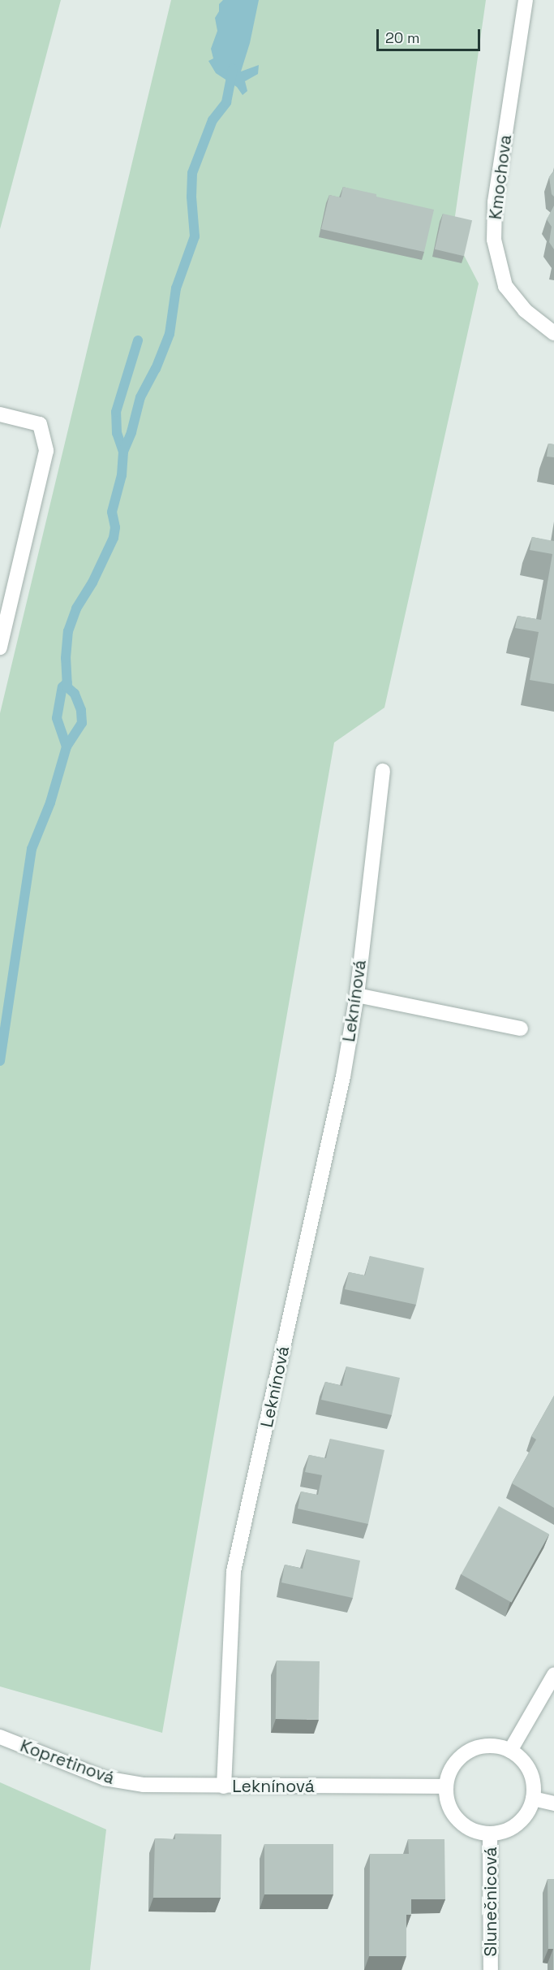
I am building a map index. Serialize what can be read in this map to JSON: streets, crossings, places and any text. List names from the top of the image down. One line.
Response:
{"streets":{"street":["Kmochova","Leknínová","Kopretinová","Slunečnicová"]},"crossings":[["Leknínová","Kopretinová"],["Leknínová","Slunečnicová"]],"scale_bar":"20 m"}
